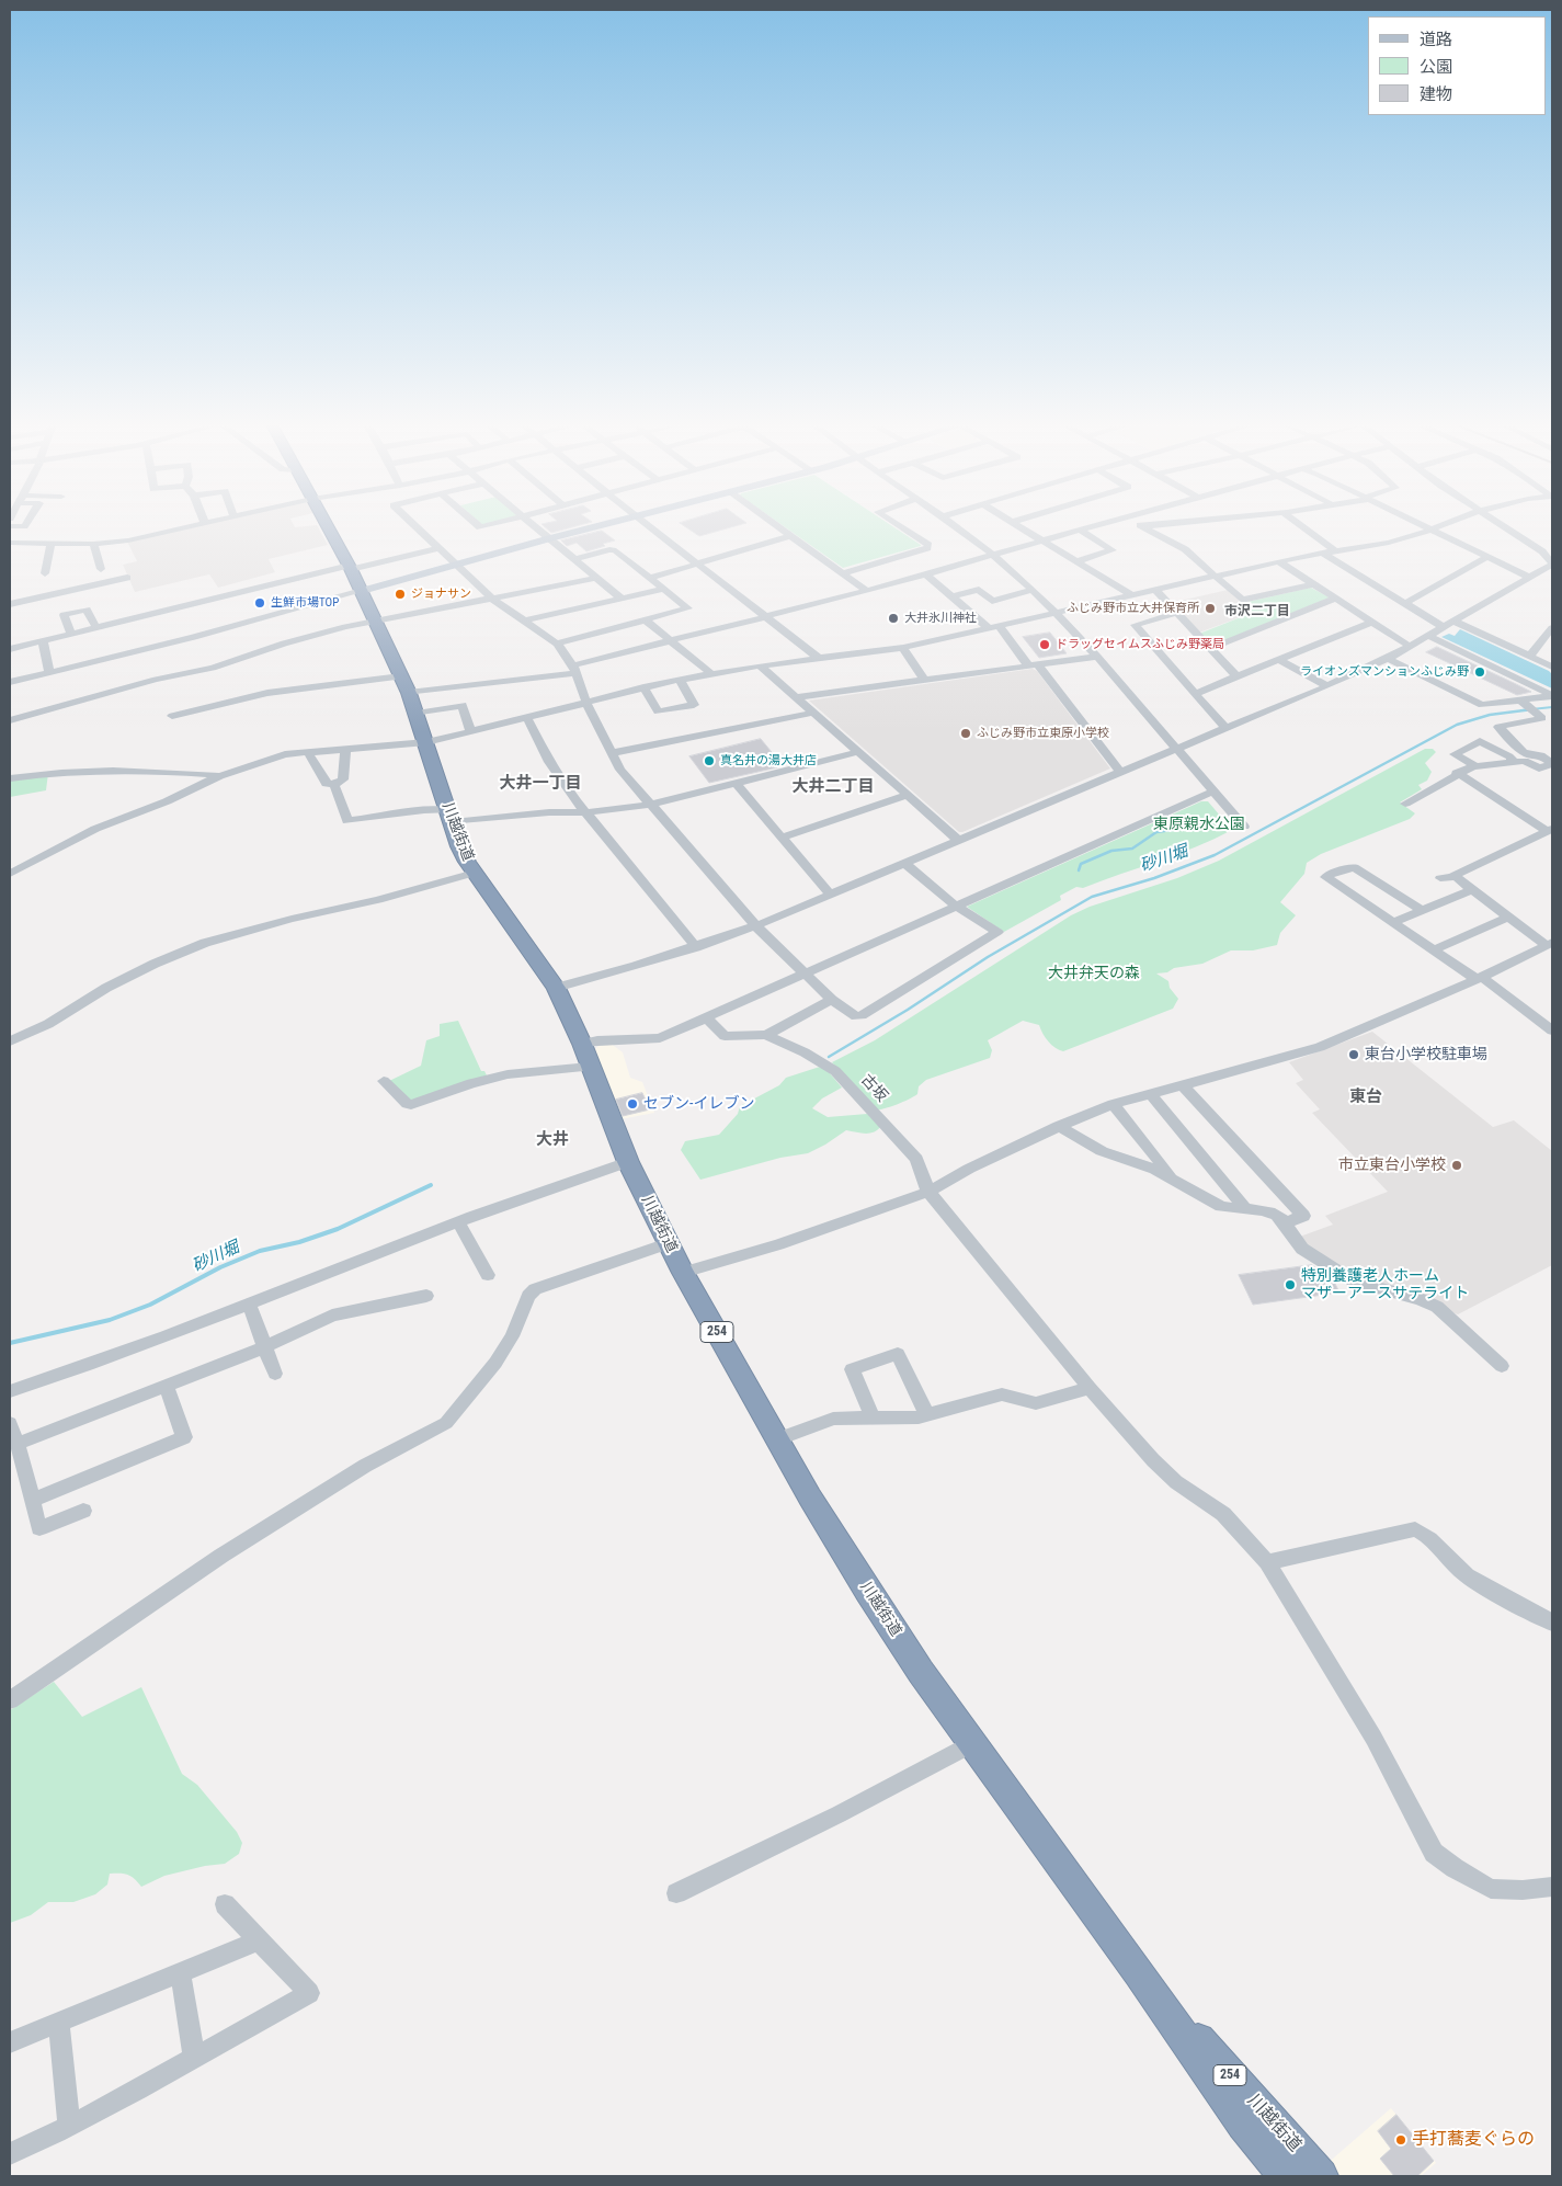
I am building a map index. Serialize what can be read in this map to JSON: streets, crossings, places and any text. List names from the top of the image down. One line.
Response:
{"streets":{"highway":["川越街道","254"],"street":["古坂"]},"districts":["市沢二丁目","大井一丁目","大井二丁目","東台","大井"],"water":["砂川堀"],"parks":["東原親水公園","大井弁天の森"],"places":["ジョナサン","生鮮市場TOP","ふじみ野市立大井保育所","大井氷川神社","ドラッグセイムスふじみ野薬局","ライオンズマンションふじみ野","ふじみ野市立東原小学校","真名井の湯大井店","東台小学校駐車場","セブン-イレブン","市立東台小学校","特別養護老人ホーム マザーアースサテライト","手打蕎麦ぐらの"],"legend":["道路","公園","建物"]}
